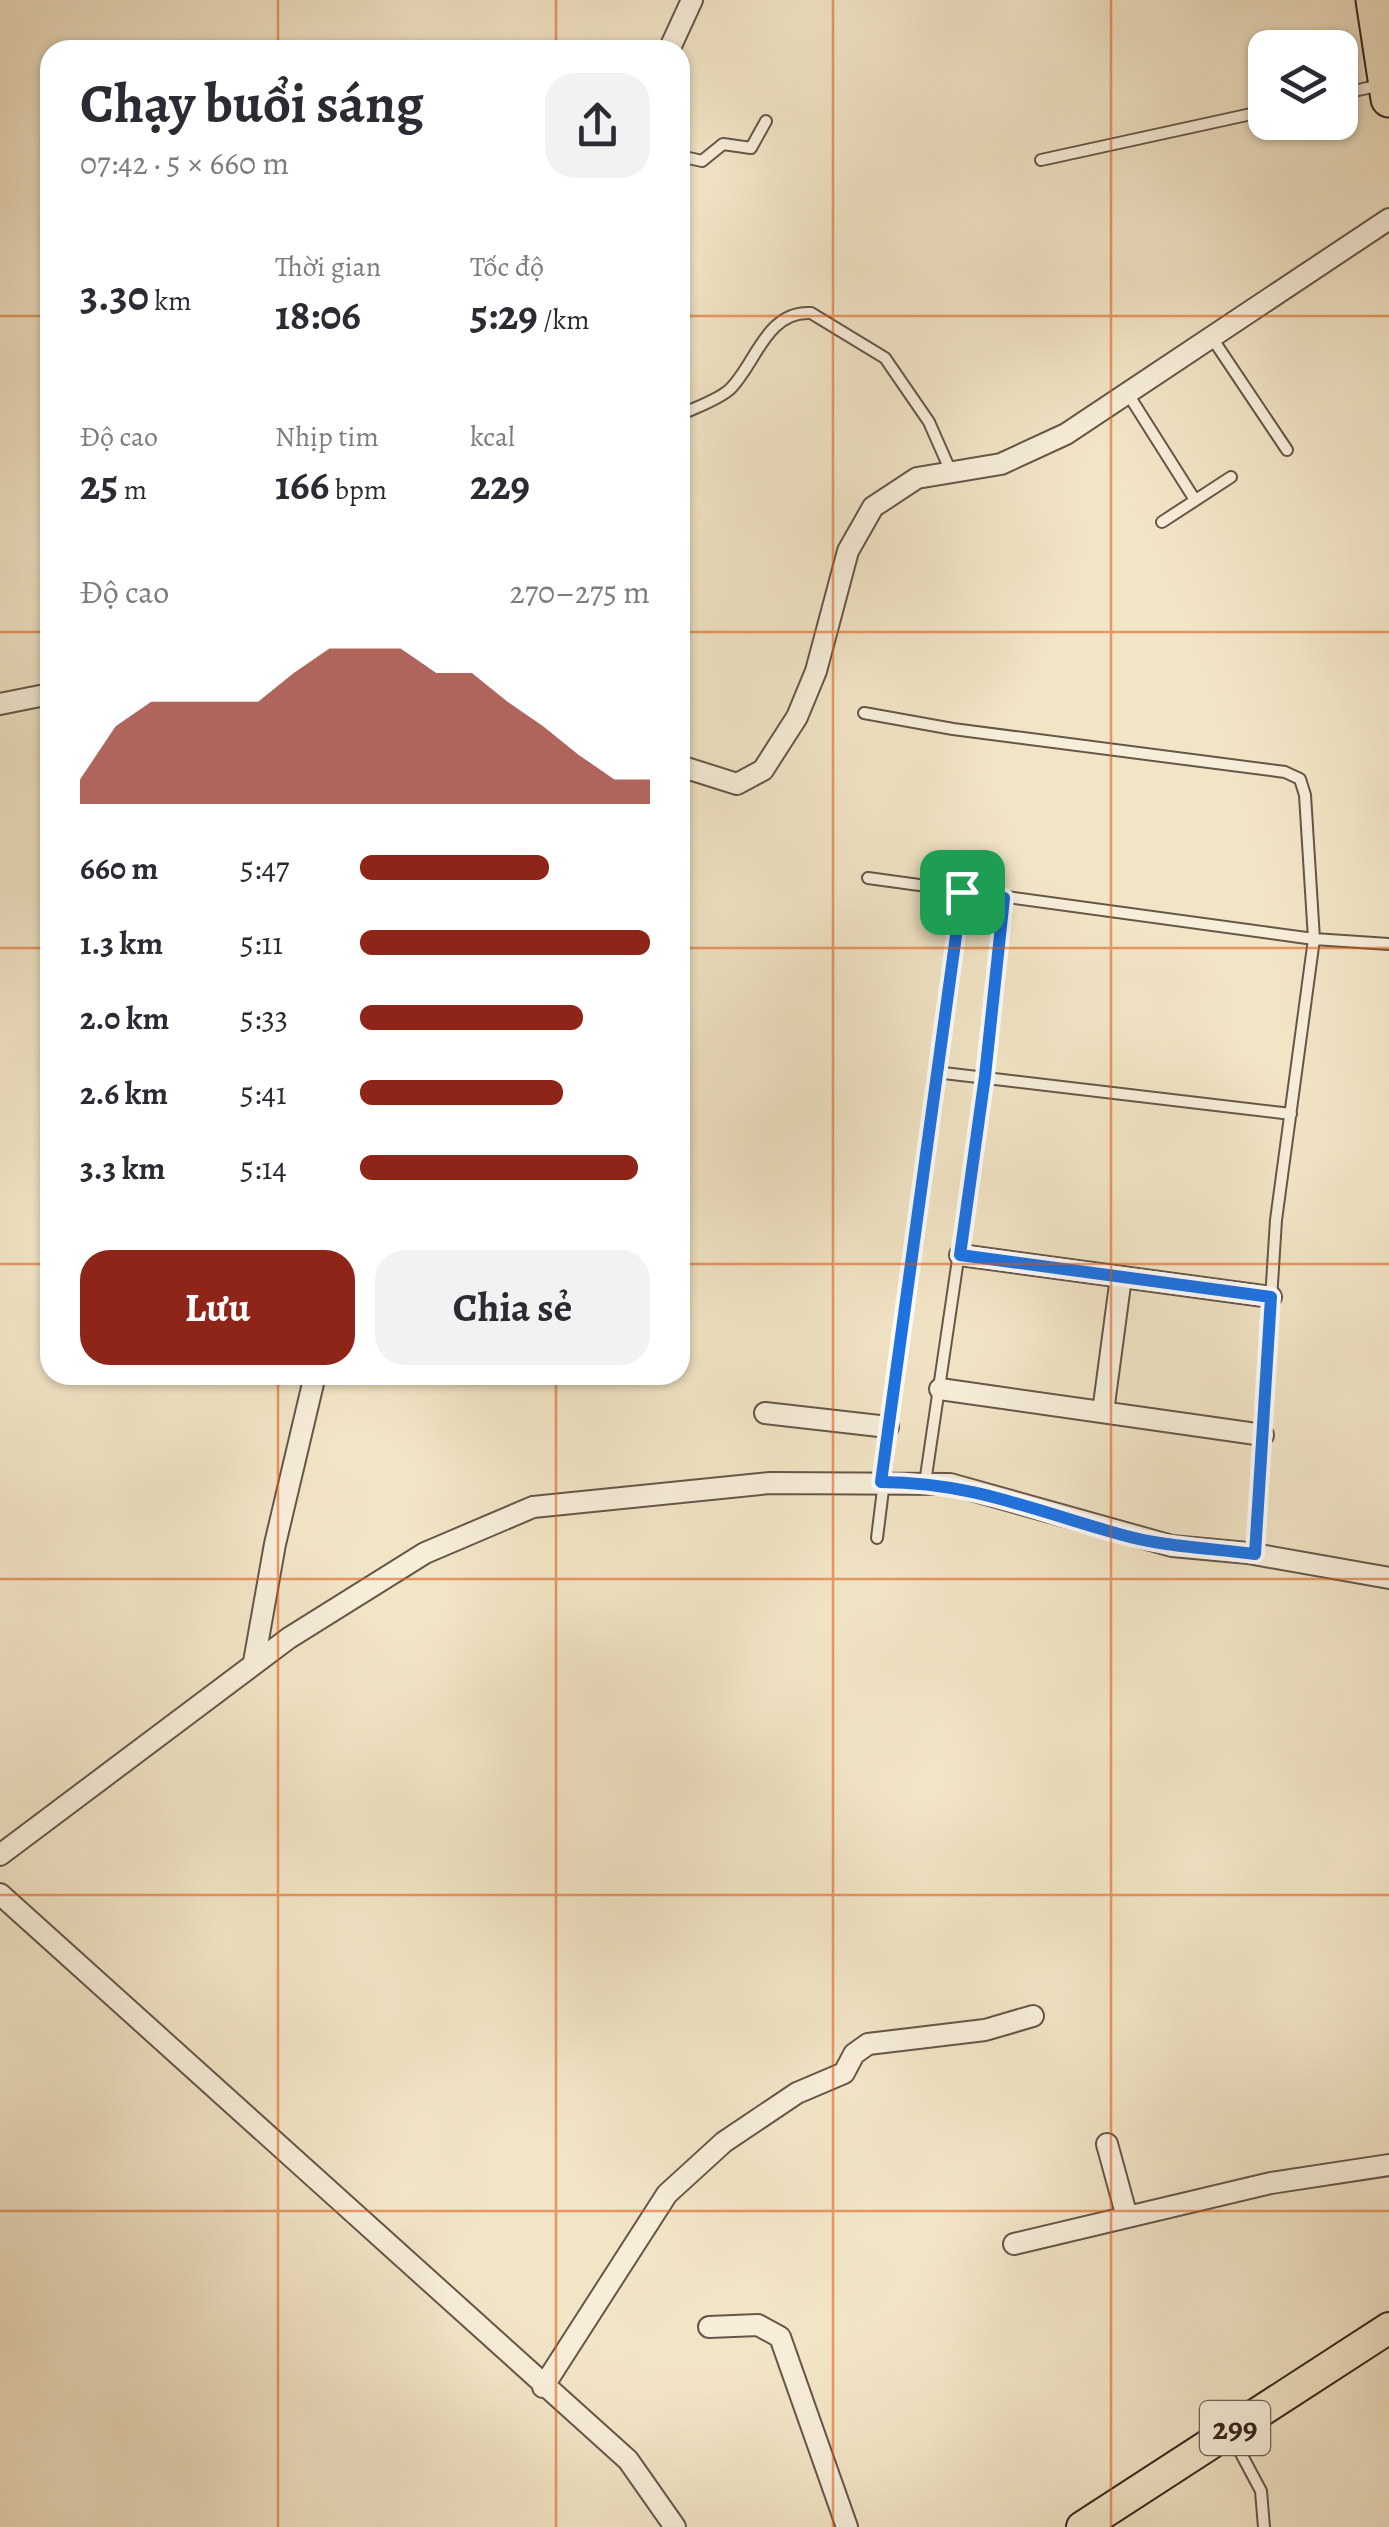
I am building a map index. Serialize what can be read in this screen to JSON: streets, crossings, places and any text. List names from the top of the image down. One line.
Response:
{"streets":{"main road":["299"]},"page":{"heading":["Chạy buổi sáng","07:42 · 5 × 660 m"],"stats":[["3.30 km"],["Thời gian","18:06"],["Tốc độ","5:29 /km"],["Độ cao","25 m"],["Nhịp tim","166 bpm"],["kcal","229"]],"chart":["Độ cao","270–275 m"],"list":[{"name":"660 m","note":"5:47"},{"name":"1.3 km","note":"5:11"},{"name":"2.0 km","note":"5:33"},{"name":"2.6 km","note":"5:41"},{"name":"3.3 km","note":"5:14"}],"buttons":["Lưu","Chia sẻ"]}}
